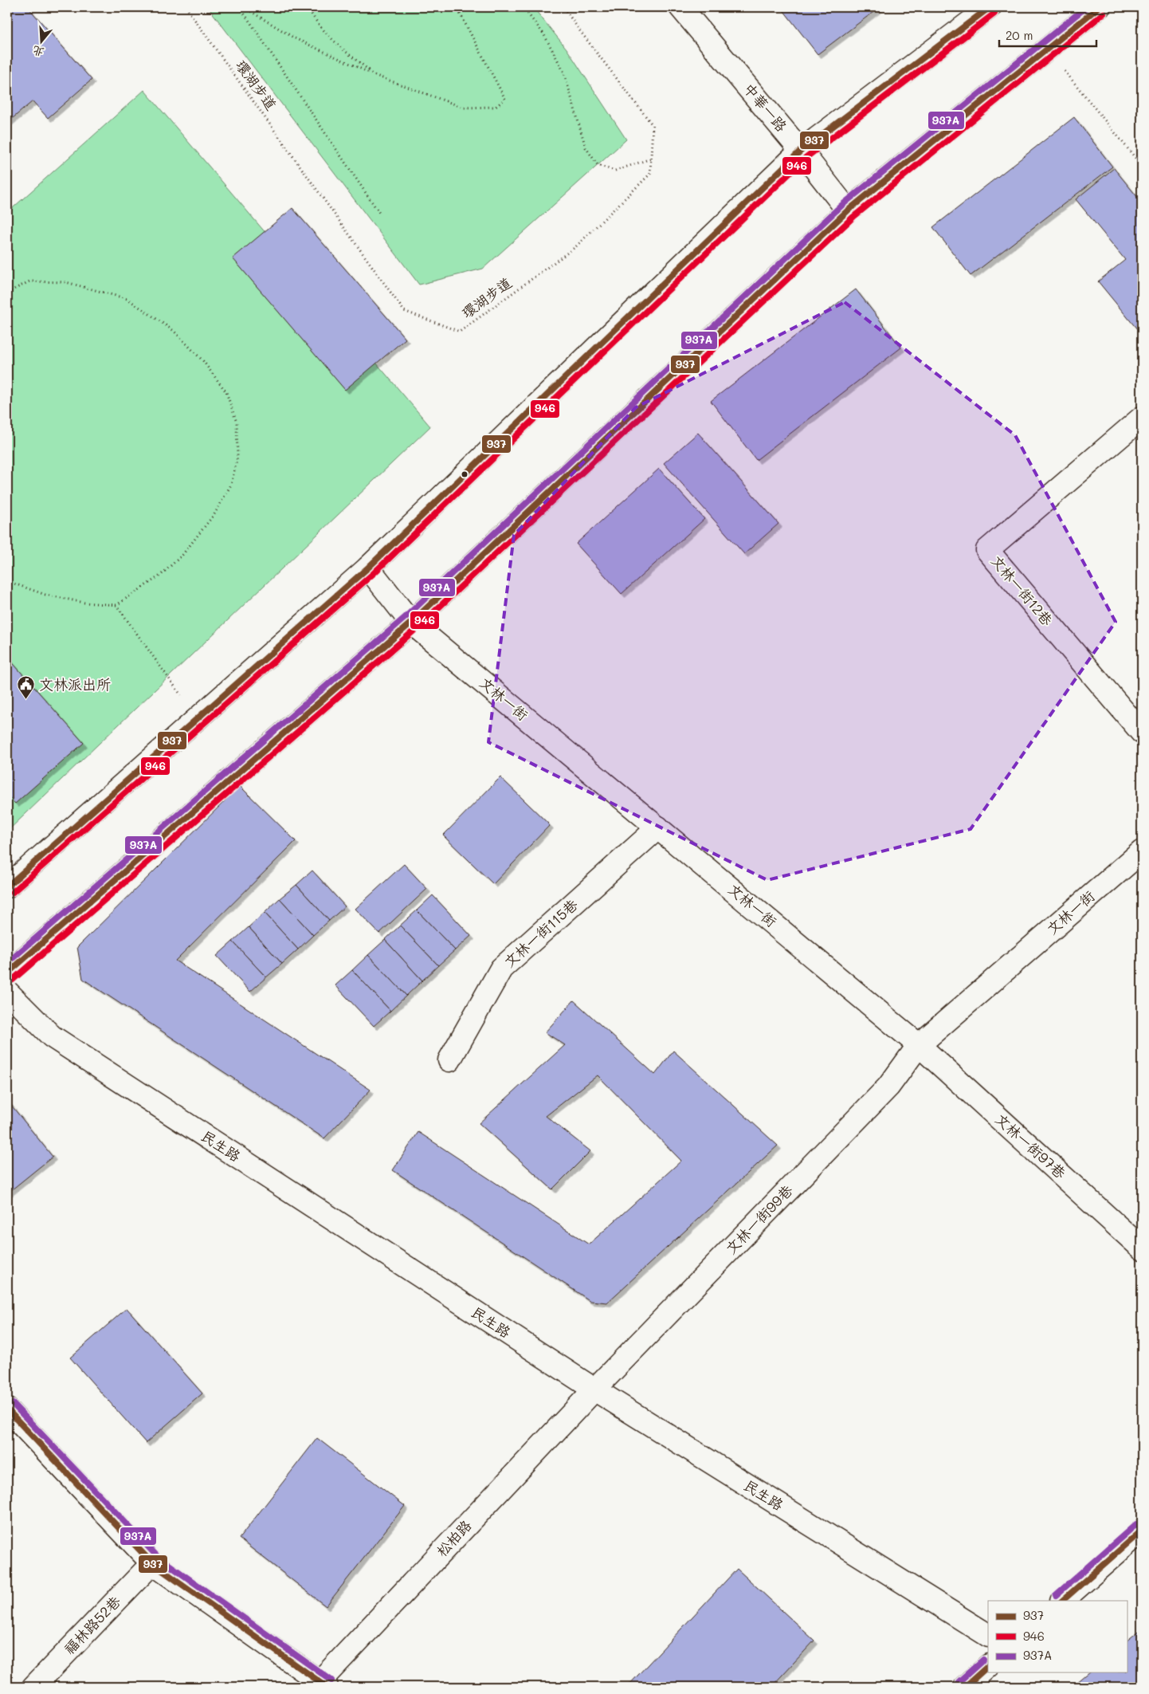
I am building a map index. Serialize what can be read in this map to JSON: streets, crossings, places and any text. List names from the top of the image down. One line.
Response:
{"streets":{"street":["中華一路","文林一街12巷","文林一街","文林一街115巷","民生路","文林一街97巷","文林一街99巷","松柏路","福林路52巷"],"path":["環湖步道"]},"crossings":[["文林一街","文林一街115巷"],["文林一街","文林一街97巷"],["文林一街","文林一街99巷"],["民生路","文林一街99巷"],["民生路","松柏路"],["文林一街97巷","文林一街99巷"],["文林一街99巷","松柏路"]],"places":{"public building":["文林派出所"]},"lines":["transit line 937","transit line 937A","transit line 946"],"legend":["937","946","937A"],"scale_bar":"20 m","north":"bottom"}
